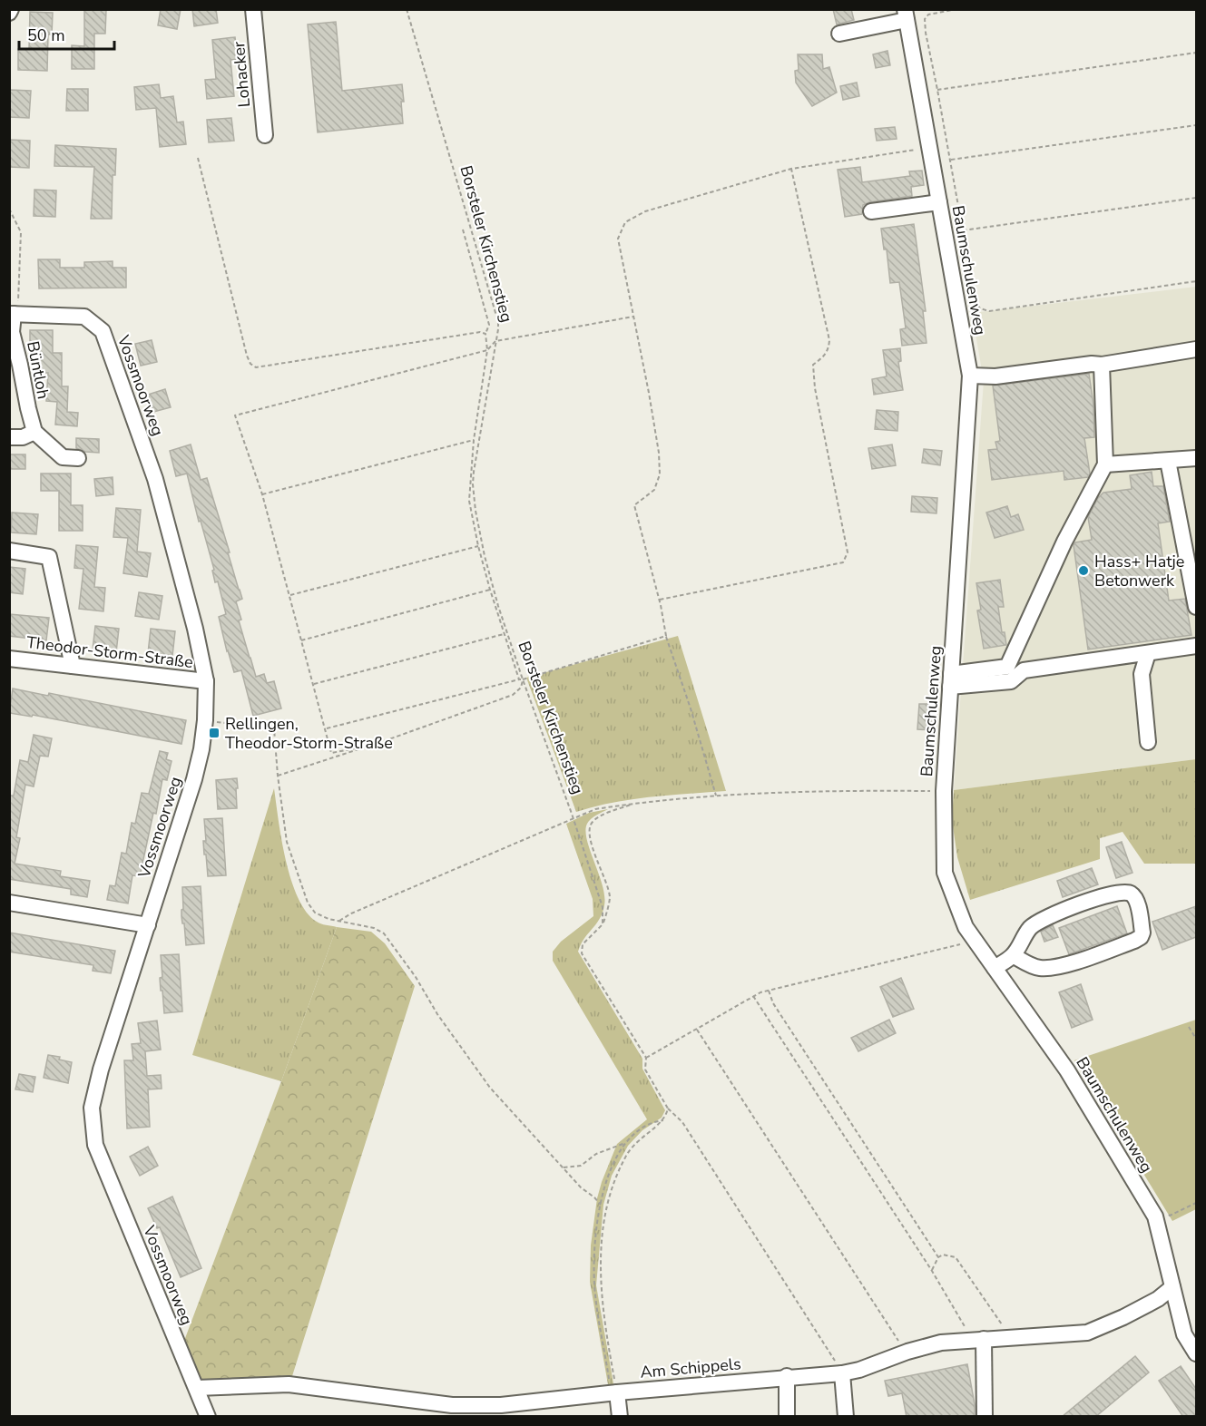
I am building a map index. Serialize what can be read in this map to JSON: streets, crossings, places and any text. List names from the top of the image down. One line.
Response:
{"streets":{"street":["Lohacker","Baumschulenweg","Büntloh","Vossmoorweg","Theodor-Storm-Straße","Am Schippels"],"path":["Borsteler Kirchenstieg"]},"crossings":[["Baumschulenweg","Am Schippels"],["Büntloh","Vossmoorweg"],["Vossmoorweg","Theodor-Storm-Straße"],["Vossmoorweg","Am Schippels"]],"places":{"other":["Hass+ Hatje Betonwerk"],"transit":["Rellingen, Theodor-Storm-Straße"]},"scale_bar":"50 m"}
